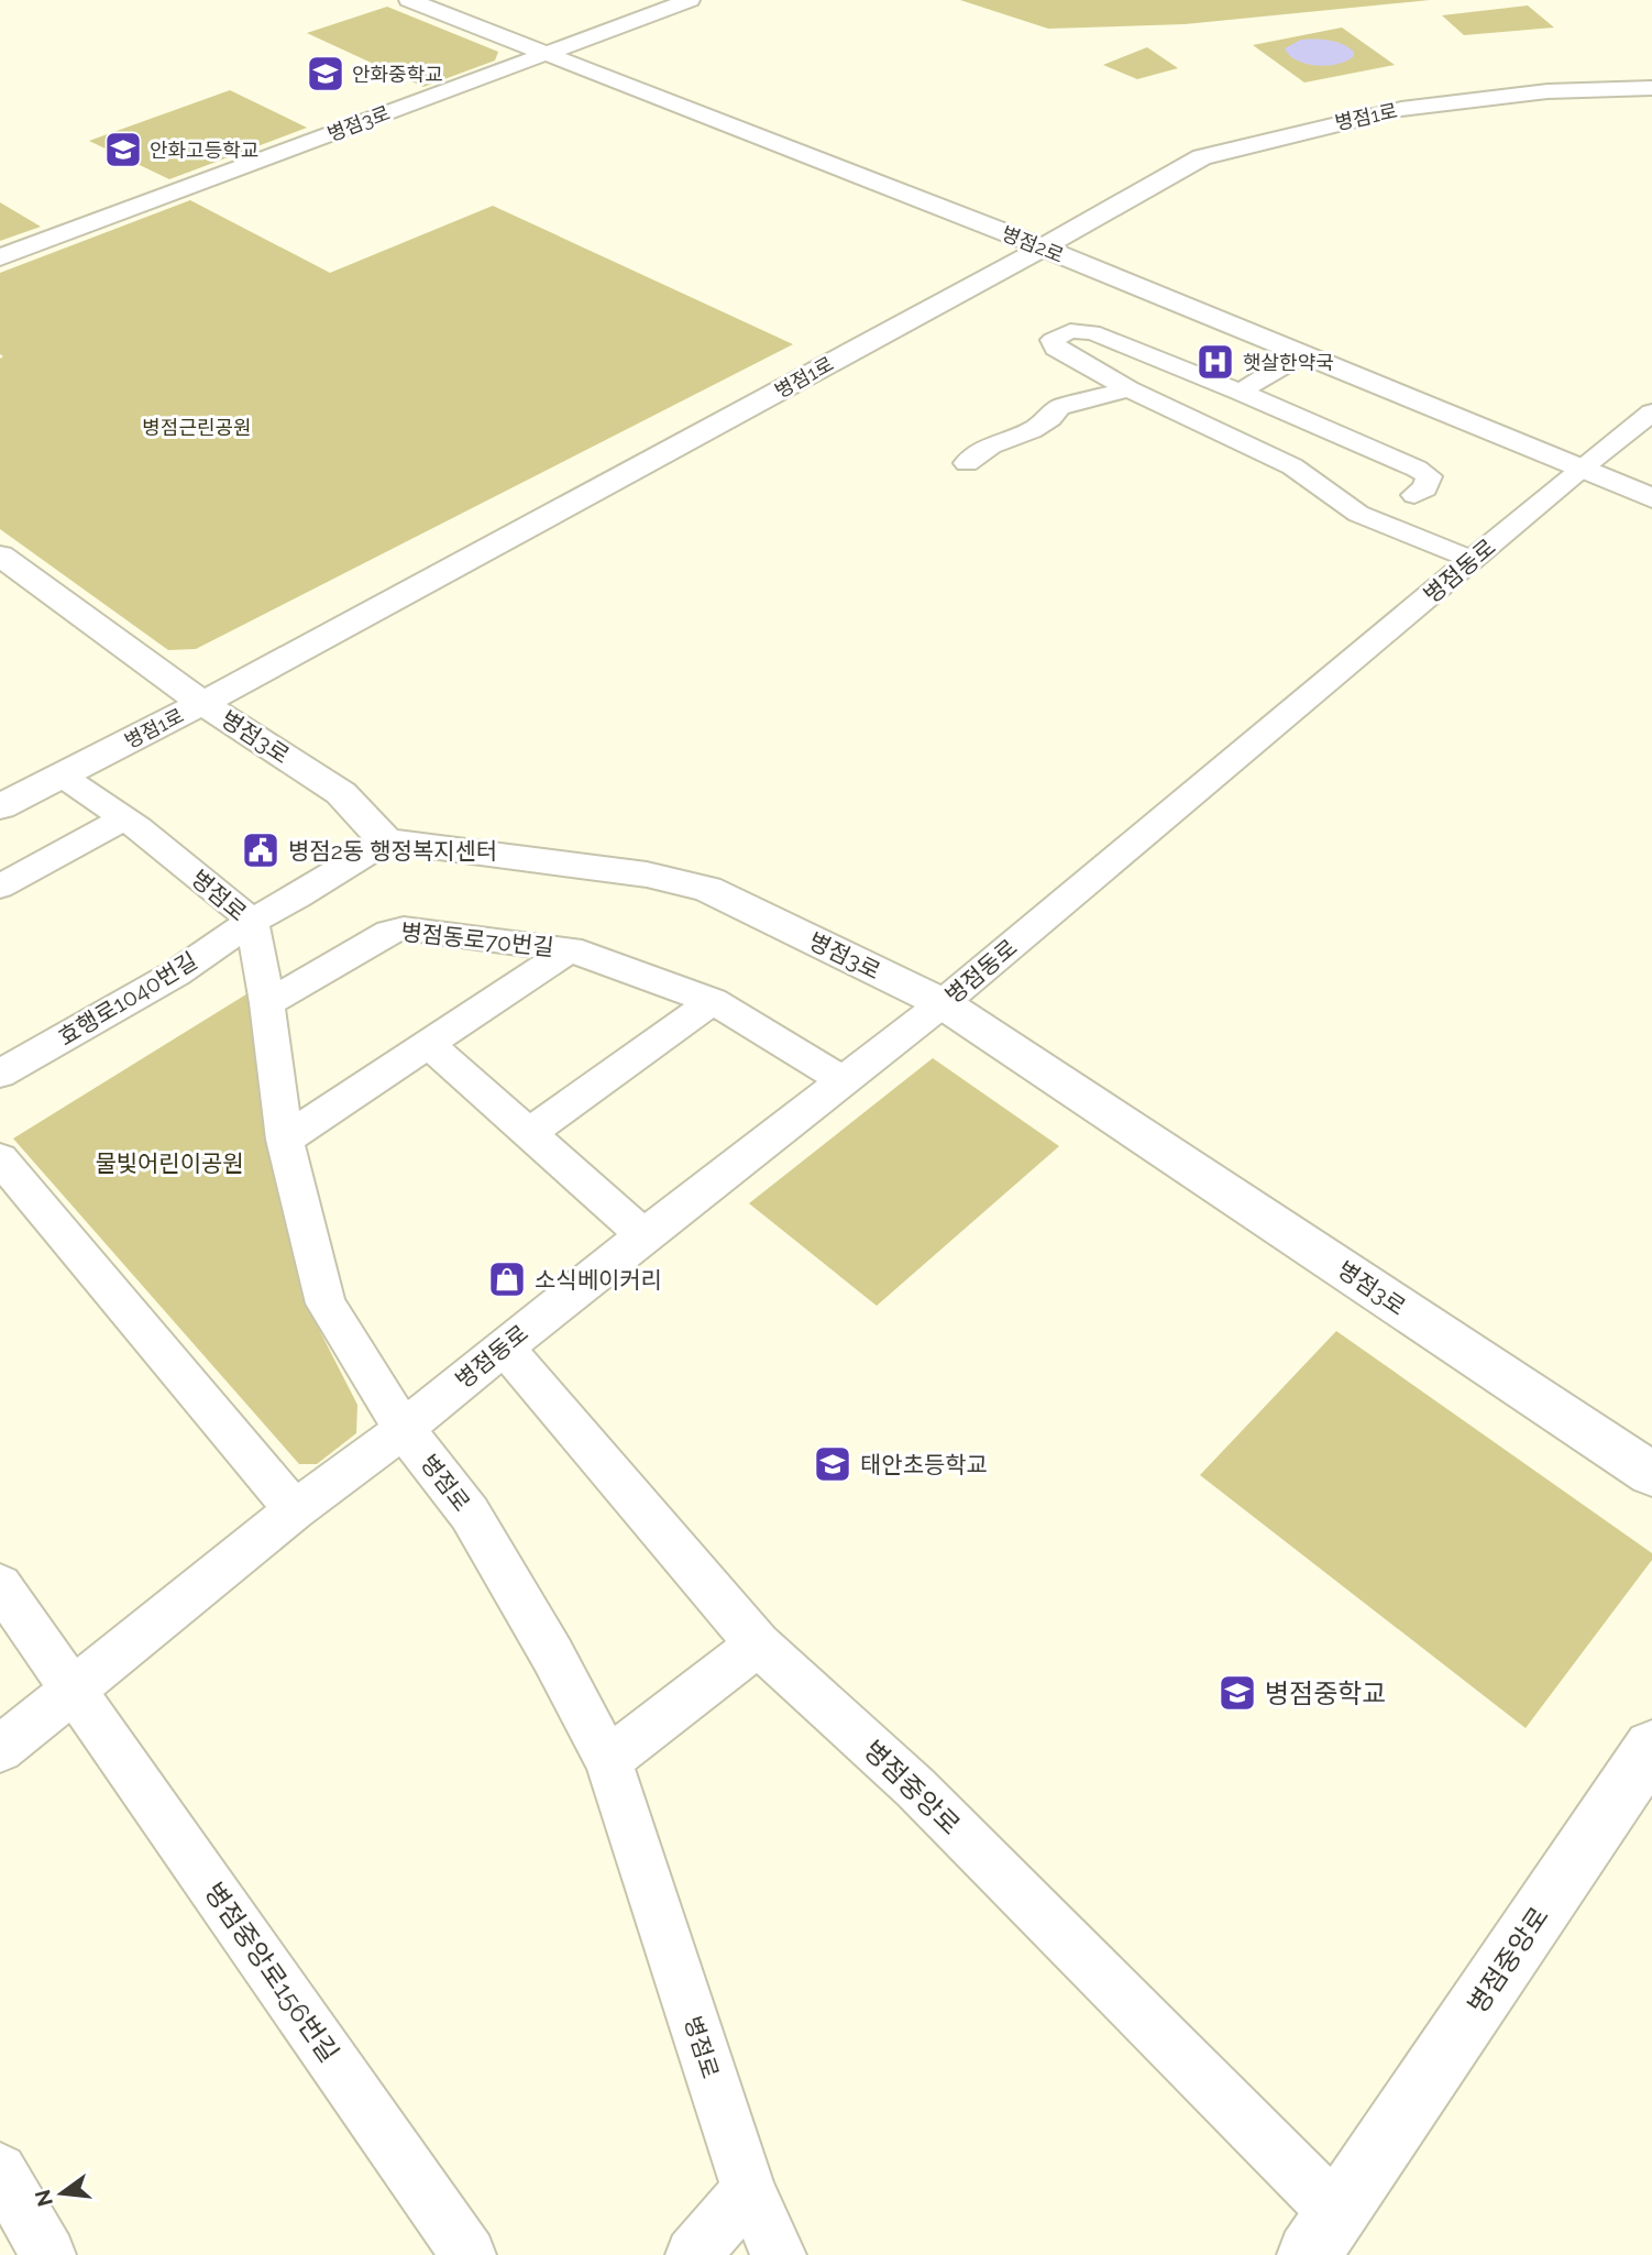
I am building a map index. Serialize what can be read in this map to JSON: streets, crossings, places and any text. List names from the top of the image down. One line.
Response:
{"streets":{"street":["병점1로","병점3로","병점2로","병점동로","병점로","병점동로70번길","효행로1040번길","병점중앙로","병점중앙로156번길"]},"crossings":[["병점1로","병점3로"],["병점1로","병점2로"],["병점1로","병점로"],["병점3로","병점2로"],["병점3로","병점동로"],["병점3로","효행로1040번길"],["병점2로","병점동로"],["병점동로","병점로"],["병점동로","병점동로70번길"],["병점동로","병점중앙로"],["병점동로","병점중앙로156번길"],["병점로","병점동로70번길"],["병점로","효행로1040번길"]],"parks":["병점근린공원","물빛어린이공원"],"places":{"school or university":["안화중학교","안화고등학교","태안초등학교","병점중학교"],"hospital":["햇살한약국"],"public building":["병점2동 행정복지센터"],"shop":["소식베이커리"]},"north":"left"}
